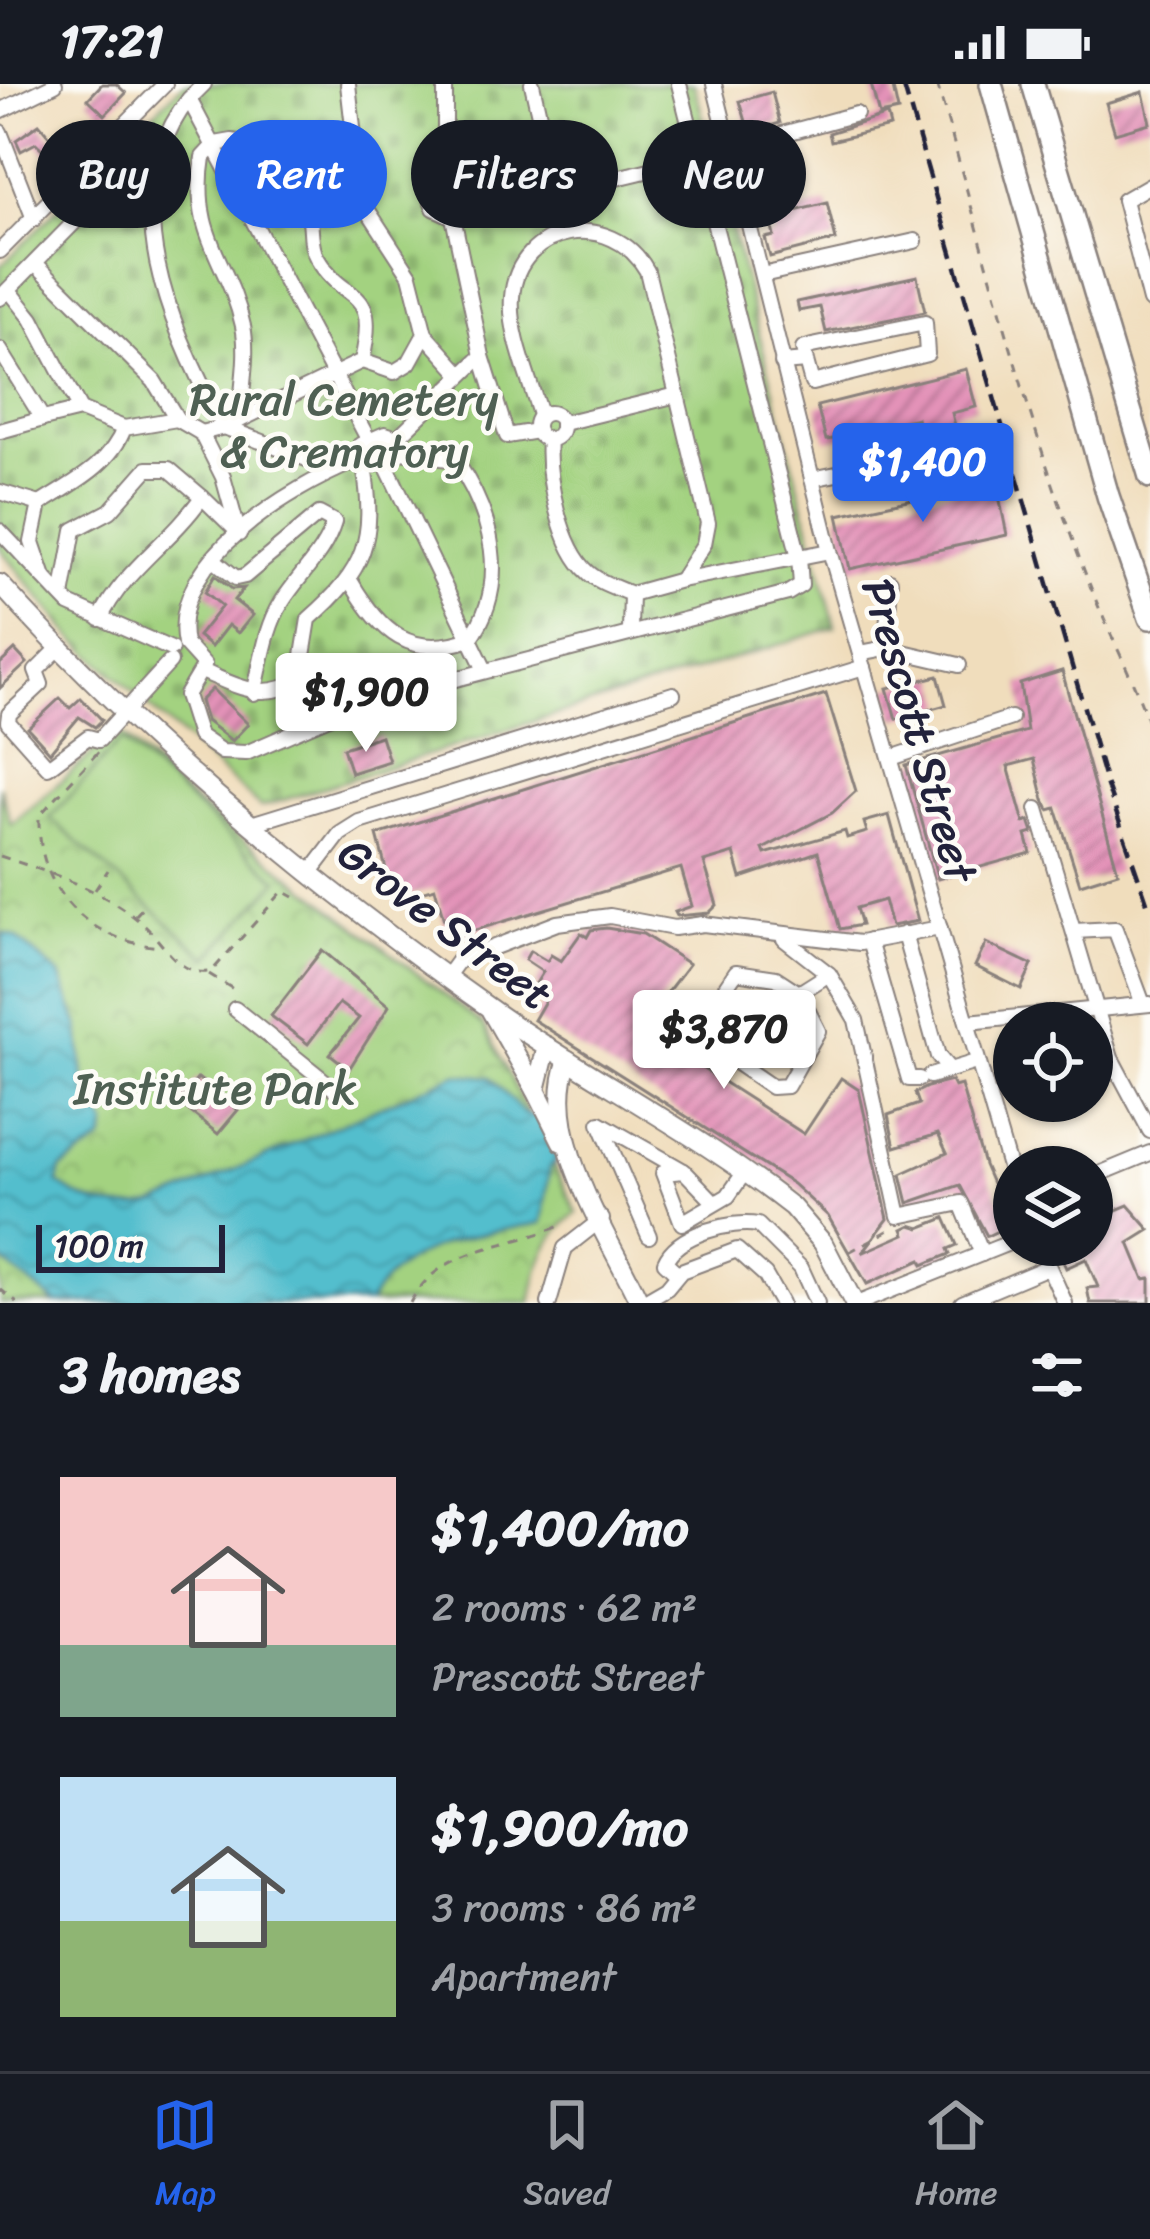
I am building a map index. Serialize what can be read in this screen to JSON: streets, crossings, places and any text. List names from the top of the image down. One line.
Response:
{"streets":{"main road":["Grove Street"],"street":["Prescott Street"]},"parks":["Rural Cemetery & Crematory","Institute Park"],"scale_bar":"100 m","page":{"status":"17:21","chip":["Buy","Rent","Filters","New"],"price":["$1,400","$1,900","$3,870"],"scale":"100 m","heading":"3 homes","list":[{"name":"$1,400/mo","note":"2 rooms · 62 m² · Prescott Street"},{"name":"$1,900/mo","note":"3 rooms · 86 m² · Apartment"}],"tabs":["Map","Saved","Home"]}}
